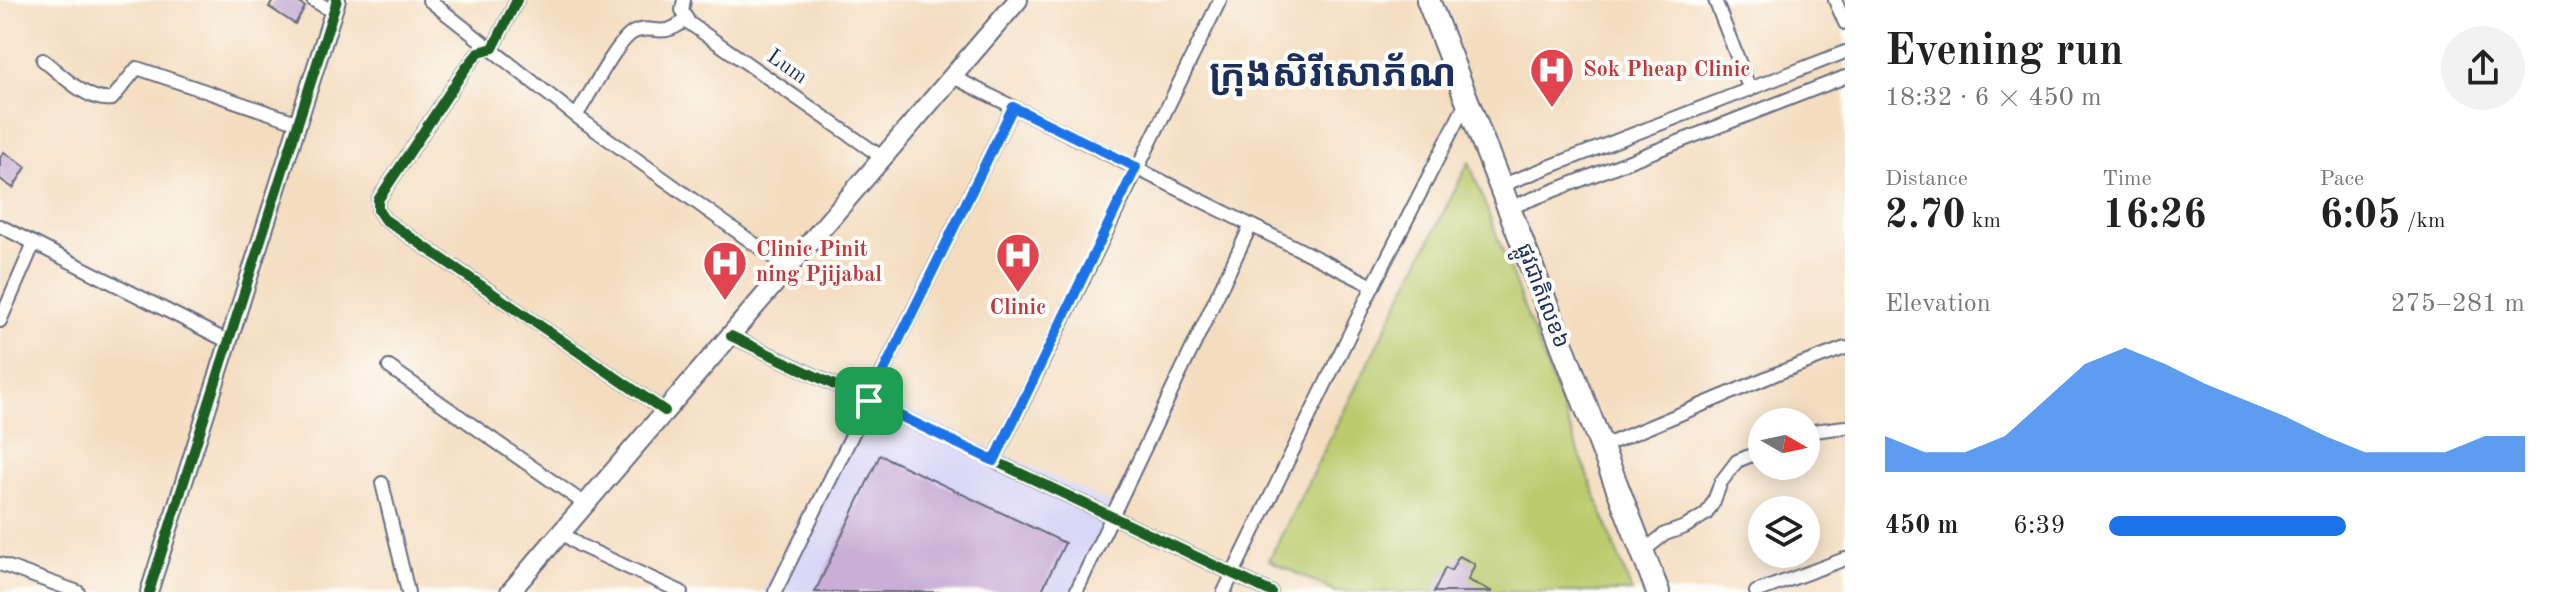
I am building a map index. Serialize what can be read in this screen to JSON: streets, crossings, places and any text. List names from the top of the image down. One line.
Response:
{"streets":{"highway":["ផ្លូវជាតិលេខ៦"],"street":["Lum"]},"districts":["ក្រុងសិរីសោភ័ណ"],"places":{"hospital":["Sok Pheap Clinic","Clinic","Clinic Pinit ning Pjijabal"]},"north":"right","page":{"heading":["Evening run","18:32 · 6 × 450 m"],"stats":[["Distance","2.70 km"],["Time","16:26"],["Pace","6:05 /km"]],"chart":["Elevation","275–281 m"],"list":[{"name":"450 m","note":"6:39"}]}}
